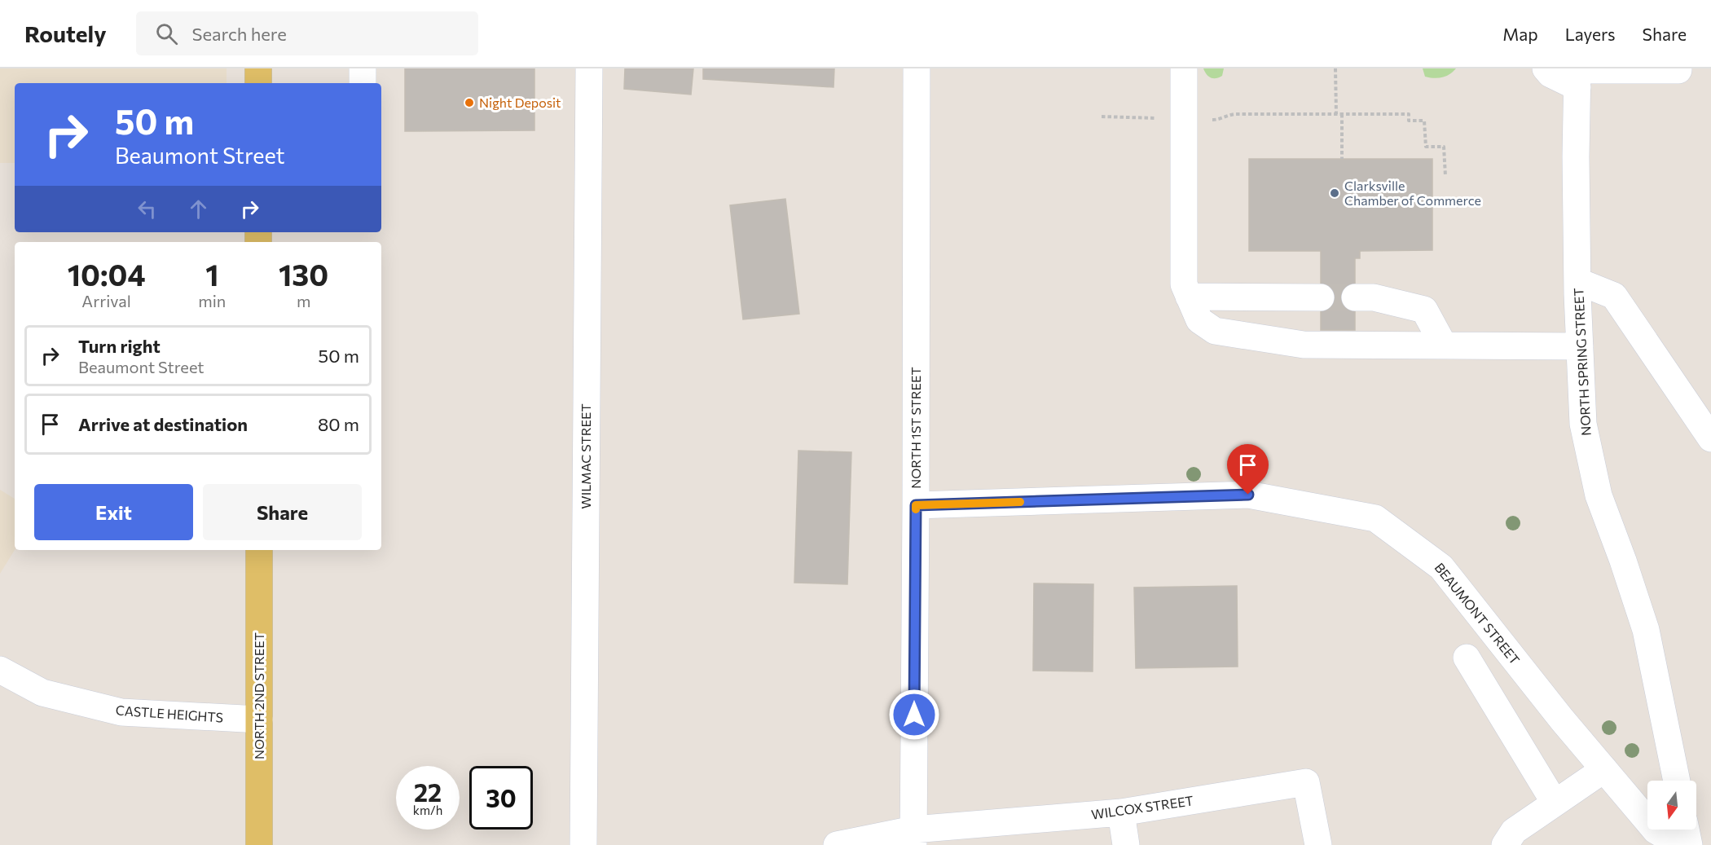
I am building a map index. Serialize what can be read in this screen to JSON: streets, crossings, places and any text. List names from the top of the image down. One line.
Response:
{"streets":{"main road":["NORTH 2ND STREET"],"street":["NORTH SPRING STREET","NORTH 1ST STREET","WILMAC STREET","BEAUMONT STREET","CASTLE HEIGHTS","WILCOX STREET"]},"crossings":[["NORTH 1ST STREET","BEAUMONT STREET"],["NORTH 1ST STREET","WILCOX STREET"],["NORTH 2ND STREET","CASTLE HEIGHTS"]],"places":["Night Deposit","Clarksville Chamber of Commerce"],"north":"bottom","page":{"header":"Routely","search":"Search here","nav":["Map","Layers","Share"],"turn":["50 m","Beaumont Street"],"eta":["10:04","Arrival","1","min","130","m"],"list":[{"name":"Turn right","note":"Beaumont Street","value":"50 m"},{"name":"Arrive at destination","value":"80 m"}],"buttons":["Exit","Share"],"speed":"22 km/h","limit":"30"}}
